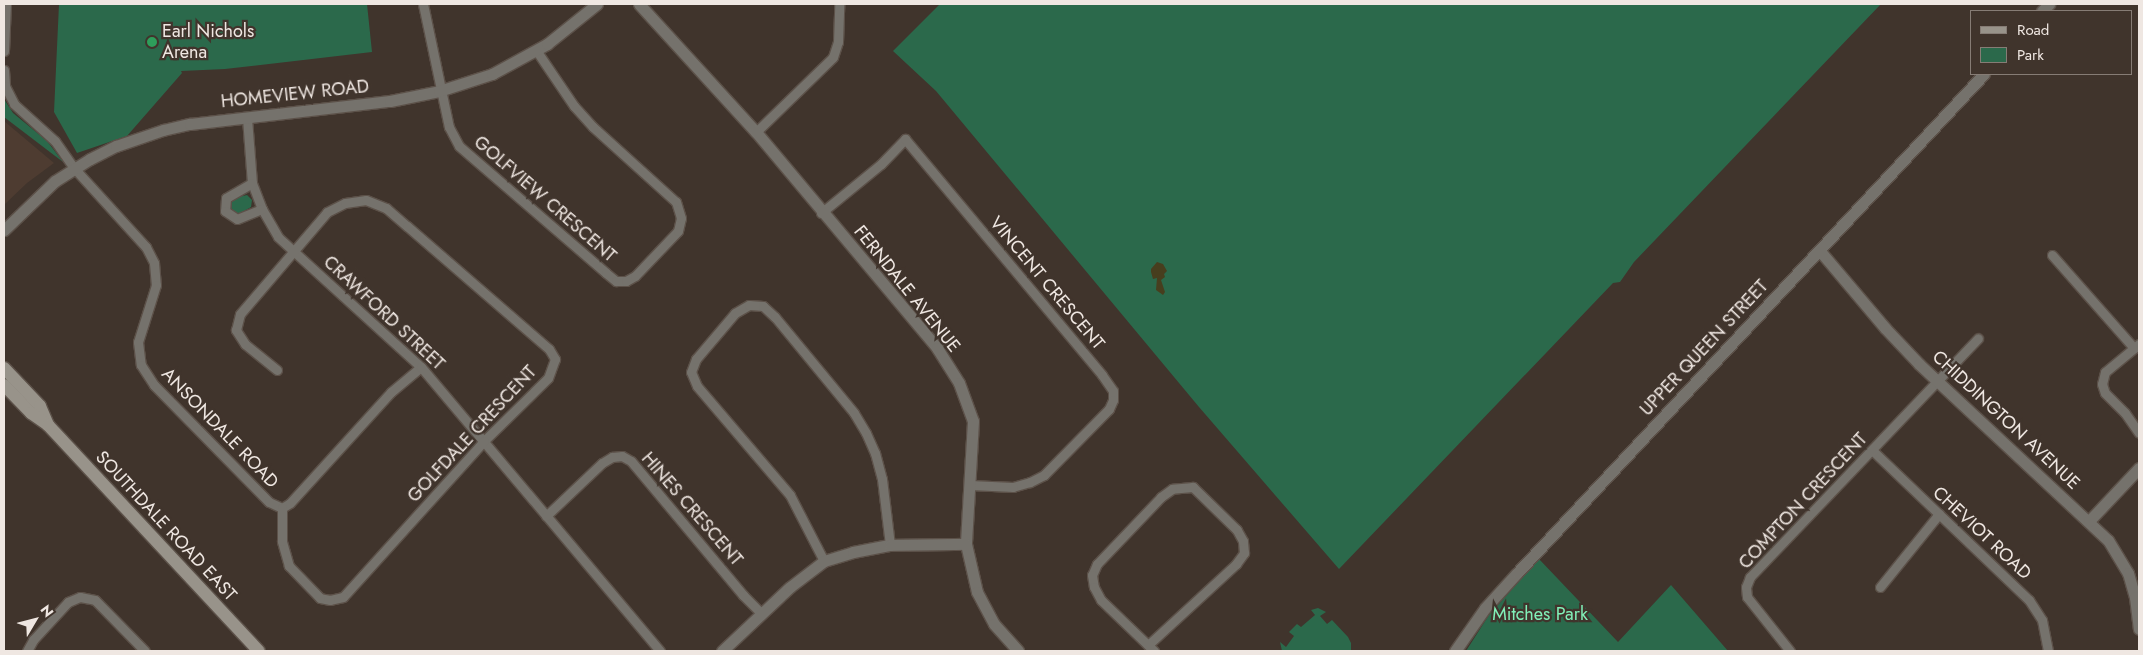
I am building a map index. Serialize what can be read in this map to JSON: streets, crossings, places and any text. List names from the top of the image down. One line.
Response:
{"streets":{"main road":["SOUTHDALE ROAD EAST"],"street":["HOMEVIEW ROAD","GOLFVIEW CRESCENT","VINCENT CRESCENT","FERNDALE AVENUE","CRAWFORD STREET","UPPER QUEEN STREET","CHIDDINGTON AVENUE","ANSONDALE ROAD","GOLFDALE CRESCENT","COMPTON CRESCENT","HINES CRESCENT","CHEVIOT ROAD"]},"crossings":[["HOMEVIEW ROAD","GOLFVIEW CRESCENT"],["HOMEVIEW ROAD","CRAWFORD STREET"],["HOMEVIEW ROAD","ANSONDALE ROAD"],["VINCENT CRESCENT","FERNDALE AVENUE"],["CRAWFORD STREET","ANSONDALE ROAD"],["CRAWFORD STREET","GOLFDALE CRESCENT"],["CRAWFORD STREET","HINES CRESCENT"],["UPPER QUEEN STREET","CHIDDINGTON AVENUE"],["CHIDDINGTON AVENUE","COMPTON CRESCENT"],["ANSONDALE ROAD","GOLFDALE CRESCENT"],["COMPTON CRESCENT","CHEVIOT ROAD"]],"parks":["Mitches Park"],"places":["Earl Nichols Arena"],"legend":["Road","Park"],"north":"top right"}
